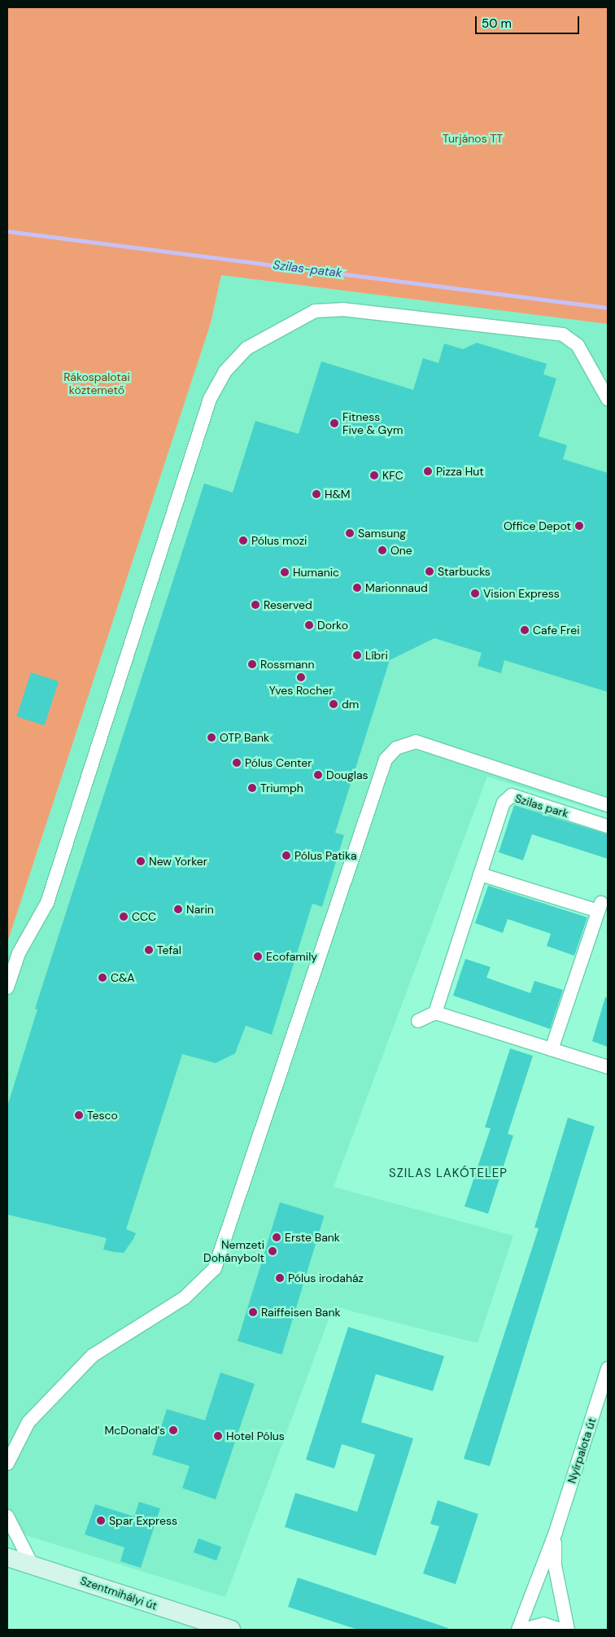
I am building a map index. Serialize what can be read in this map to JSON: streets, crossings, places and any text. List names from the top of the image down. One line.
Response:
{"streets":{"main road":["Szentmihályi út"],"street":["Szilas park","Nyírpalota út"]},"districts":["SZILAS LAKÓTELEP"],"water":["Szilas-patak"],"parks":["Turjános TT","Rákospalotai köztemető"],"places":["Fitness Five & Gym","Pizza Hut","KFC","H&M","Office Depot","Samsung","Pólus mozi","One","Starbucks","Humanic","Marionnaud","Vision Express","Reserved","Dorko","Cafe Frei","Líbri","Rossmann","Yves Rocher","dm","OTP Bank","Pólus Center","Douglas","Triumph","Pólus Patika","New Yorker","Narin","CCC","Tefal","Ecofamily","C&A","Tesco","Erste Bank","Nemzeti Dohánybolt","Pólus irodaház","Raiffeisen Bank","McDonald's","Hotel Pólus","Spar Express"],"scale_bar":"50 m"}
